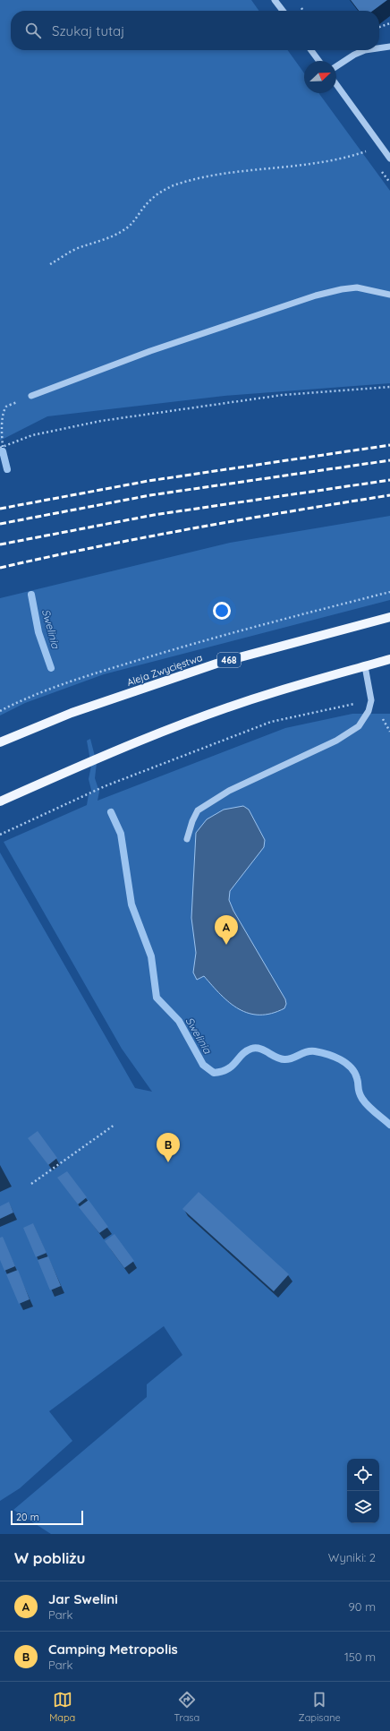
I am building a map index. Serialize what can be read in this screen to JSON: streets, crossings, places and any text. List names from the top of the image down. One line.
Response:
{"streets":{"main road":["468","Aleja Zwycięstwa"]},"water":["Swelinia"],"scale_bar":"20 m","north":"top right","page":{"search":"Szukaj tutaj","pins":["A","B"],"scale":"20 m","heading":["W pobliżu","Wyniki: 2"],"list":[{"mark":"A","name":"Jar Swelini","note":"Park","value":"90 m"},{"mark":"B","name":"Camping Metropolis","note":"Park","value":"150 m"}],"nav":["Mapa","Trasa","Zapisane"]}}
